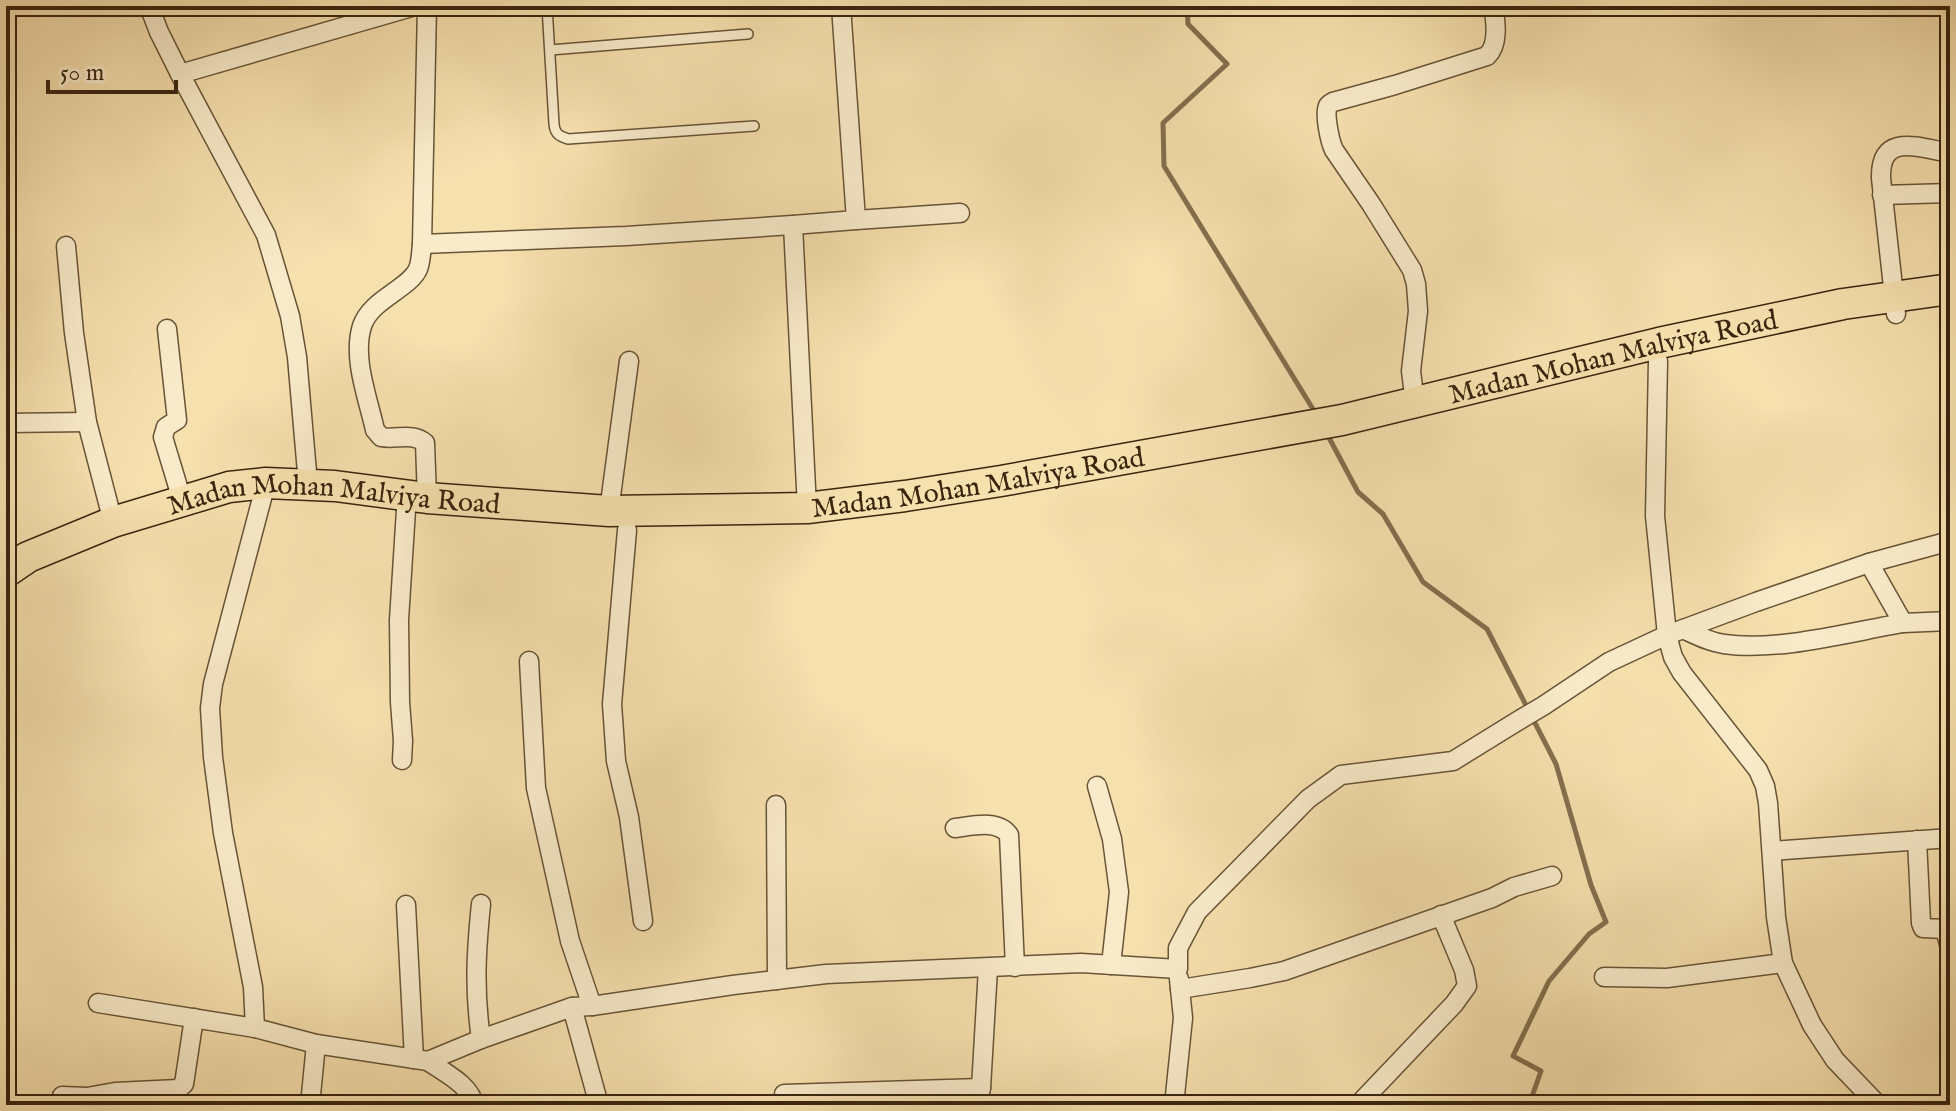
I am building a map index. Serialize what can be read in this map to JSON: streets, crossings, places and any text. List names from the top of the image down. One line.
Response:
{"streets":{"highway":["Madan Mohan Malviya Road"]},"scale_bar":"50 m"}
